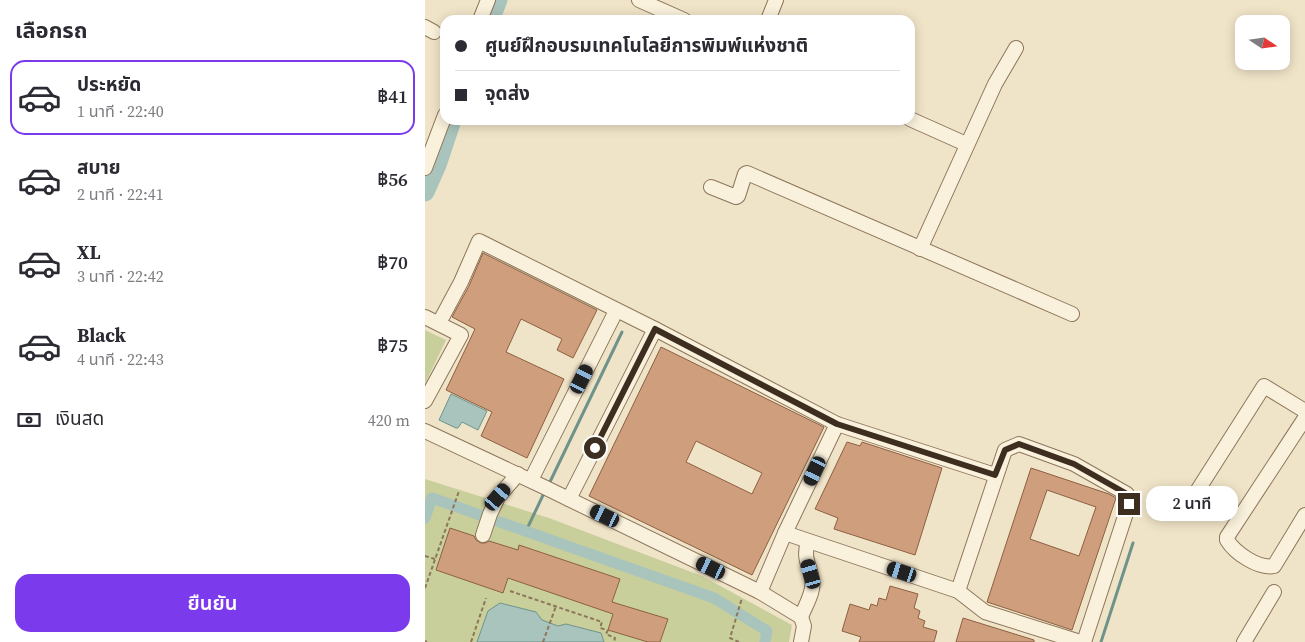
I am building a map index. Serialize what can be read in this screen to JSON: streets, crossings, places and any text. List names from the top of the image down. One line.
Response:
{"north":"right","page":{"heading":"เลือกรถ","banner":["ศูนย์ฝึกอบรมเทคโนโลยีการพิมพ์แห่งชาติ","จุดส่ง"],"list":[{"name":"ประหยัด","note":"1 นาที · 22:40","value":"฿41"},{"name":"สบาย","note":"2 นาที · 22:41","value":"฿56"},{"name":"XL","note":"3 นาที · 22:42","value":"฿70"},{"name":"Black","note":"4 นาที · 22:43","value":"฿75"}],"pay":["เงินสด","420 m"],"bubble":"2 นาที","buttons":"ยืนยัน"}}
